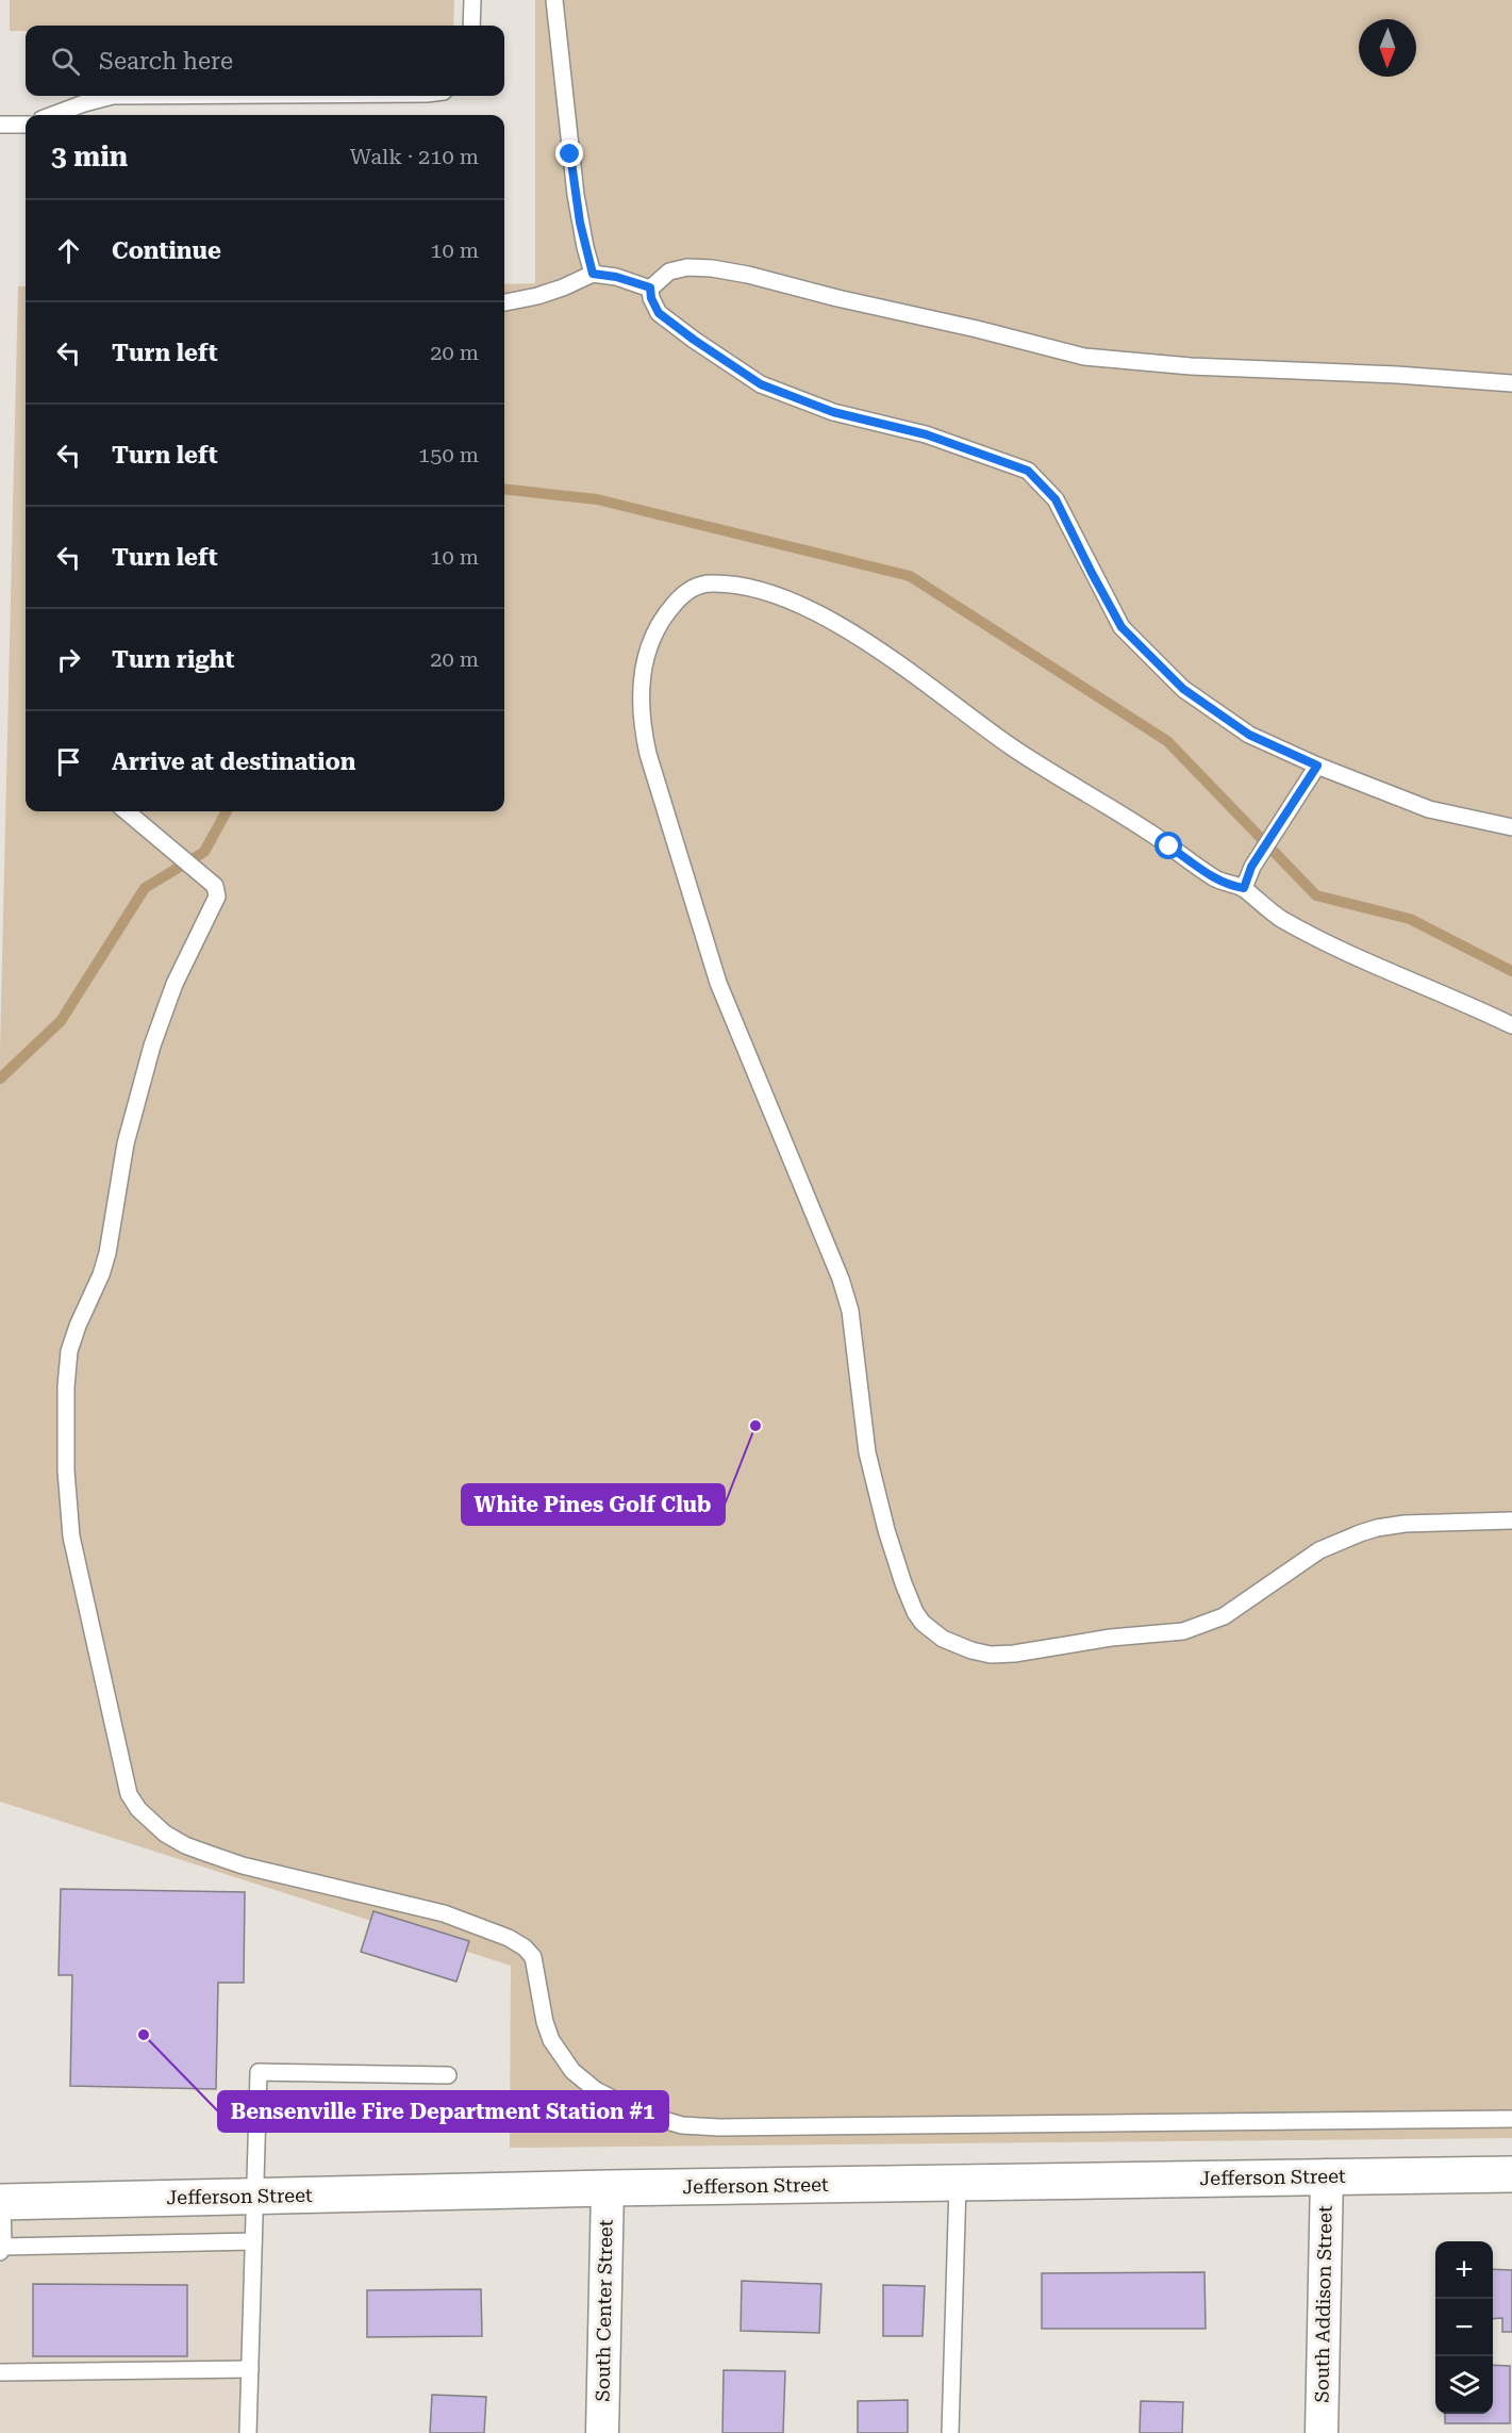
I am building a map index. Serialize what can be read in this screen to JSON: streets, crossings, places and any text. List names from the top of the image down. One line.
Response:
{"streets":{"street":["Jefferson Street","South Addison Street","South Center Street"]},"crossings":[["Jefferson Street","South Addison Street"],["Jefferson Street","South Center Street"]],"places":["White Pines Golf Club","Bensenville Fire Department Station #1"],"north":"bottom","page":{"search":"Search here","heading":["3 min","Walk · 210 m"],"list":[["Continue","10 m"],["Turn left","20 m"],["Turn left","150 m"],["Turn left","10 m"],["Turn right","20 m"],"Arrive at destination"],"map_buttons":["+","−"]}}
